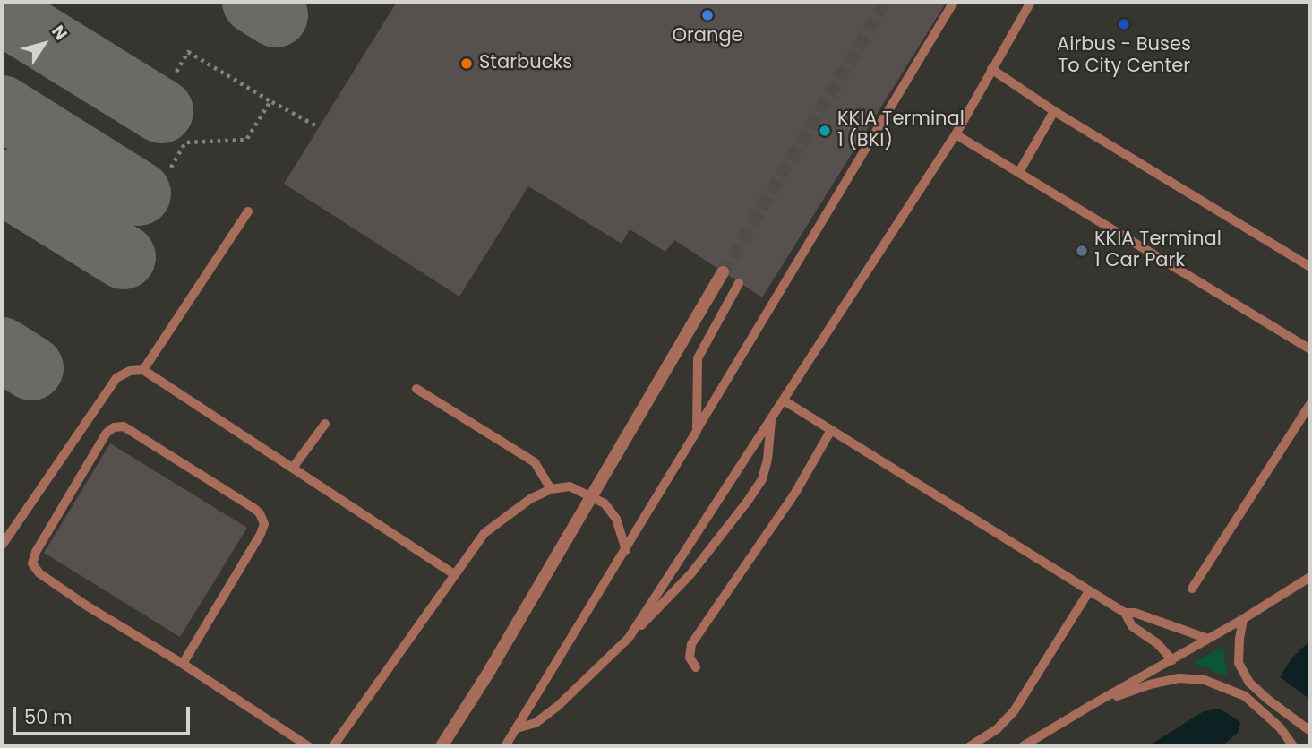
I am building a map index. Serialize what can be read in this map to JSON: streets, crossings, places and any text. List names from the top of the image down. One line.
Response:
{"places":["Orange","Airbus - Buses To City Center","Starbucks","KKIA Terminal 1 (BKI)","KKIA Terminal 1 Car Park"],"scale_bar":"50 m","north":"top right"}
